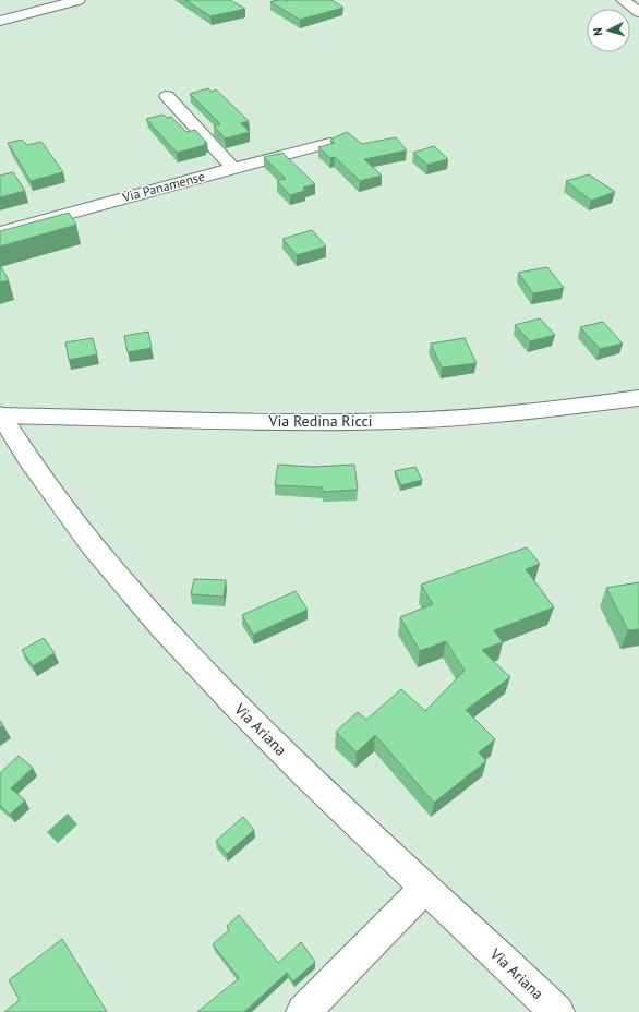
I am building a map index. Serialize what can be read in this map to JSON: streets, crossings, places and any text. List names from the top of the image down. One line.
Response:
{"streets":{"street":["Via Panamense","Via Redina Ricci","Via Ariana"]},"crossings":[["Via Redina Ricci","Via Ariana"]],"north":"left"}
